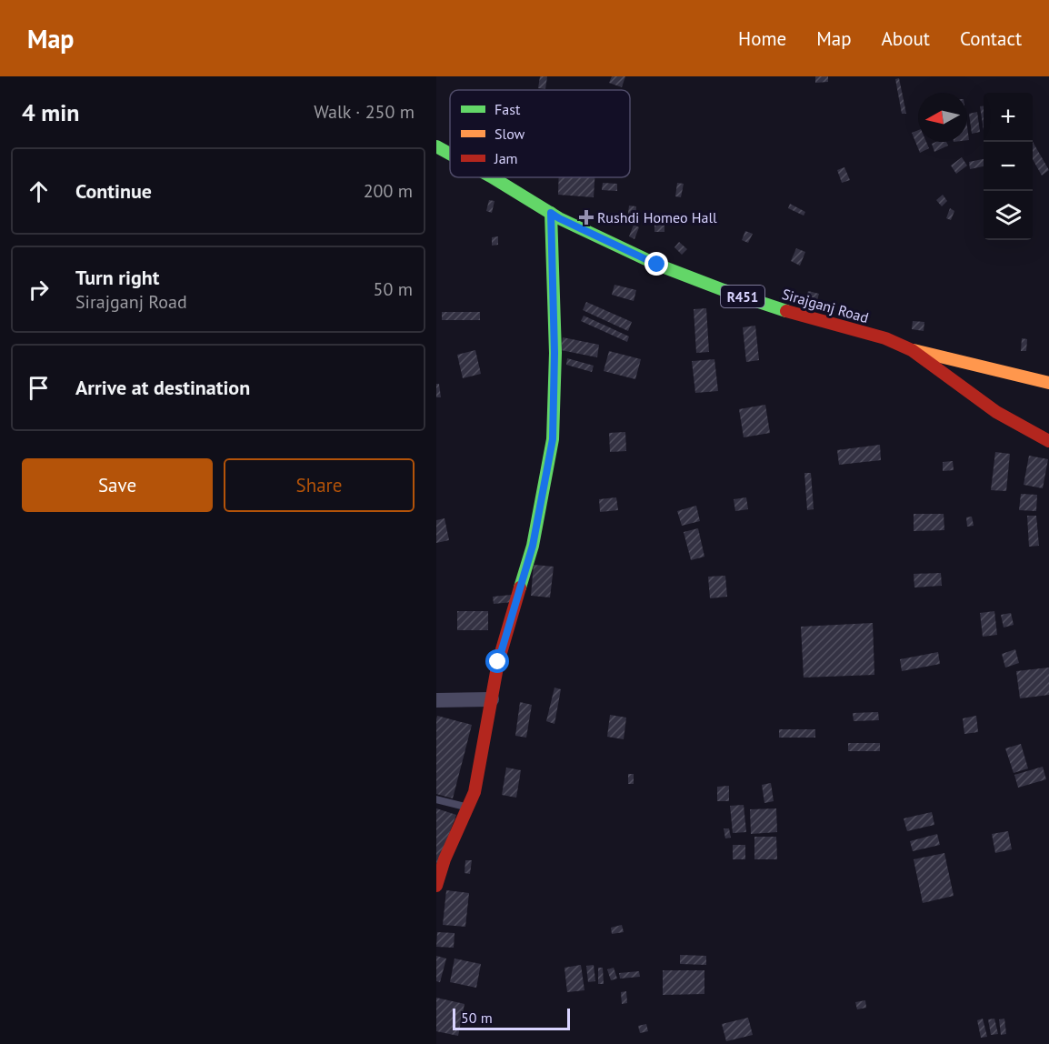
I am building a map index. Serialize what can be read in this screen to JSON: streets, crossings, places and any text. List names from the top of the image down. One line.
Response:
{"streets":{"street":["R451","Sirajganj Road"]},"places":{"health":["Rushdi Homeo Hall"]},"legend":["Fast","Slow","Jam"],"scale_bar":"50 m","north":"left","page":{"header":"Map","nav":["Home","Map","About","Contact"],"heading":["4 min","Walk · 250 m"],"map_buttons":["+","−"],"list":[["Continue","200 m"],["Turn right","Sirajganj Road","50 m"],"Arrive at destination"],"buttons":["Save","Share"],"scale":"50 m"}}
